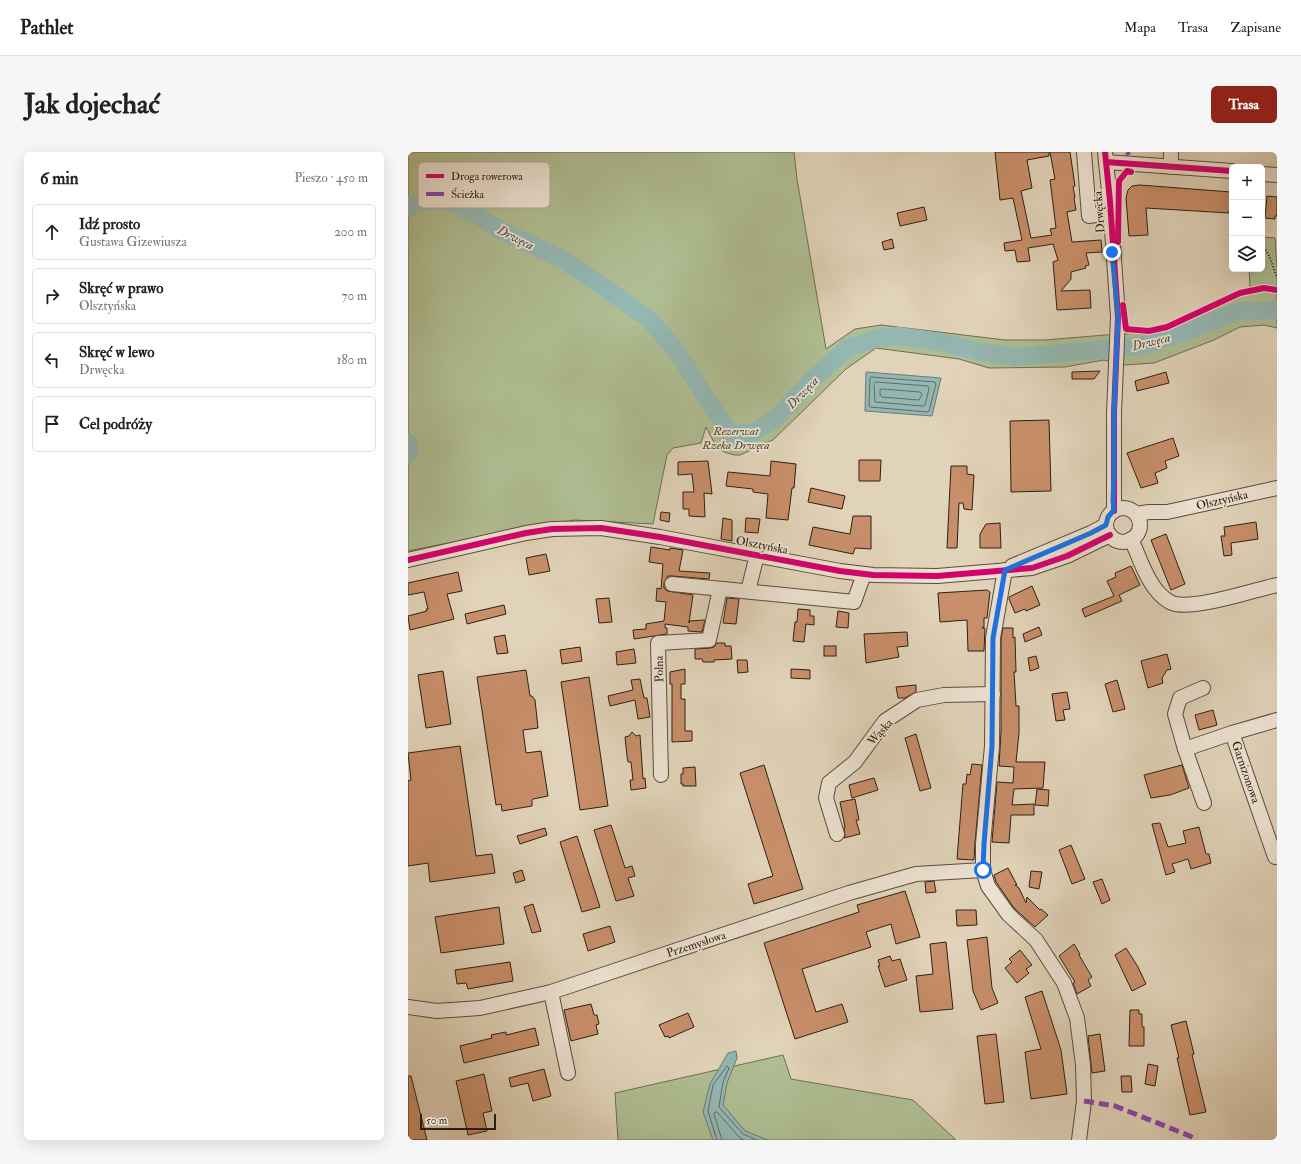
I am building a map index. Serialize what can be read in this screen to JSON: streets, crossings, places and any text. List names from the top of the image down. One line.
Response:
{"streets":{"street":["Drwęcka","Olsztyńska","Polna","Wąska","Garnizonowa","Przemysłowa"]},"crossings":[["Drwęcka","Olsztyńska"]],"water":["Drwęca"],"parks":["Rezerwat Rzeka Drwęca"],"legend":["Droga rowerowa","Ścieżka"],"scale_bar":"50 m","page":{"header":"Pathlet","nav":["Mapa","Trasa","Zapisane"],"buttons":"Trasa","title":"Jak dojechać","heading":["6 min","Pieszo · 450 m"],"map_buttons":["+","−"],"list":[["Idź prosto","Gustawa Gizewiusza","200 m"],["Skręć w prawo","Olsztyńska","70 m"],["Skręć w lewo","Drwęcka","180 m"],"Cel podróży"],"scale":"50 m"}}
